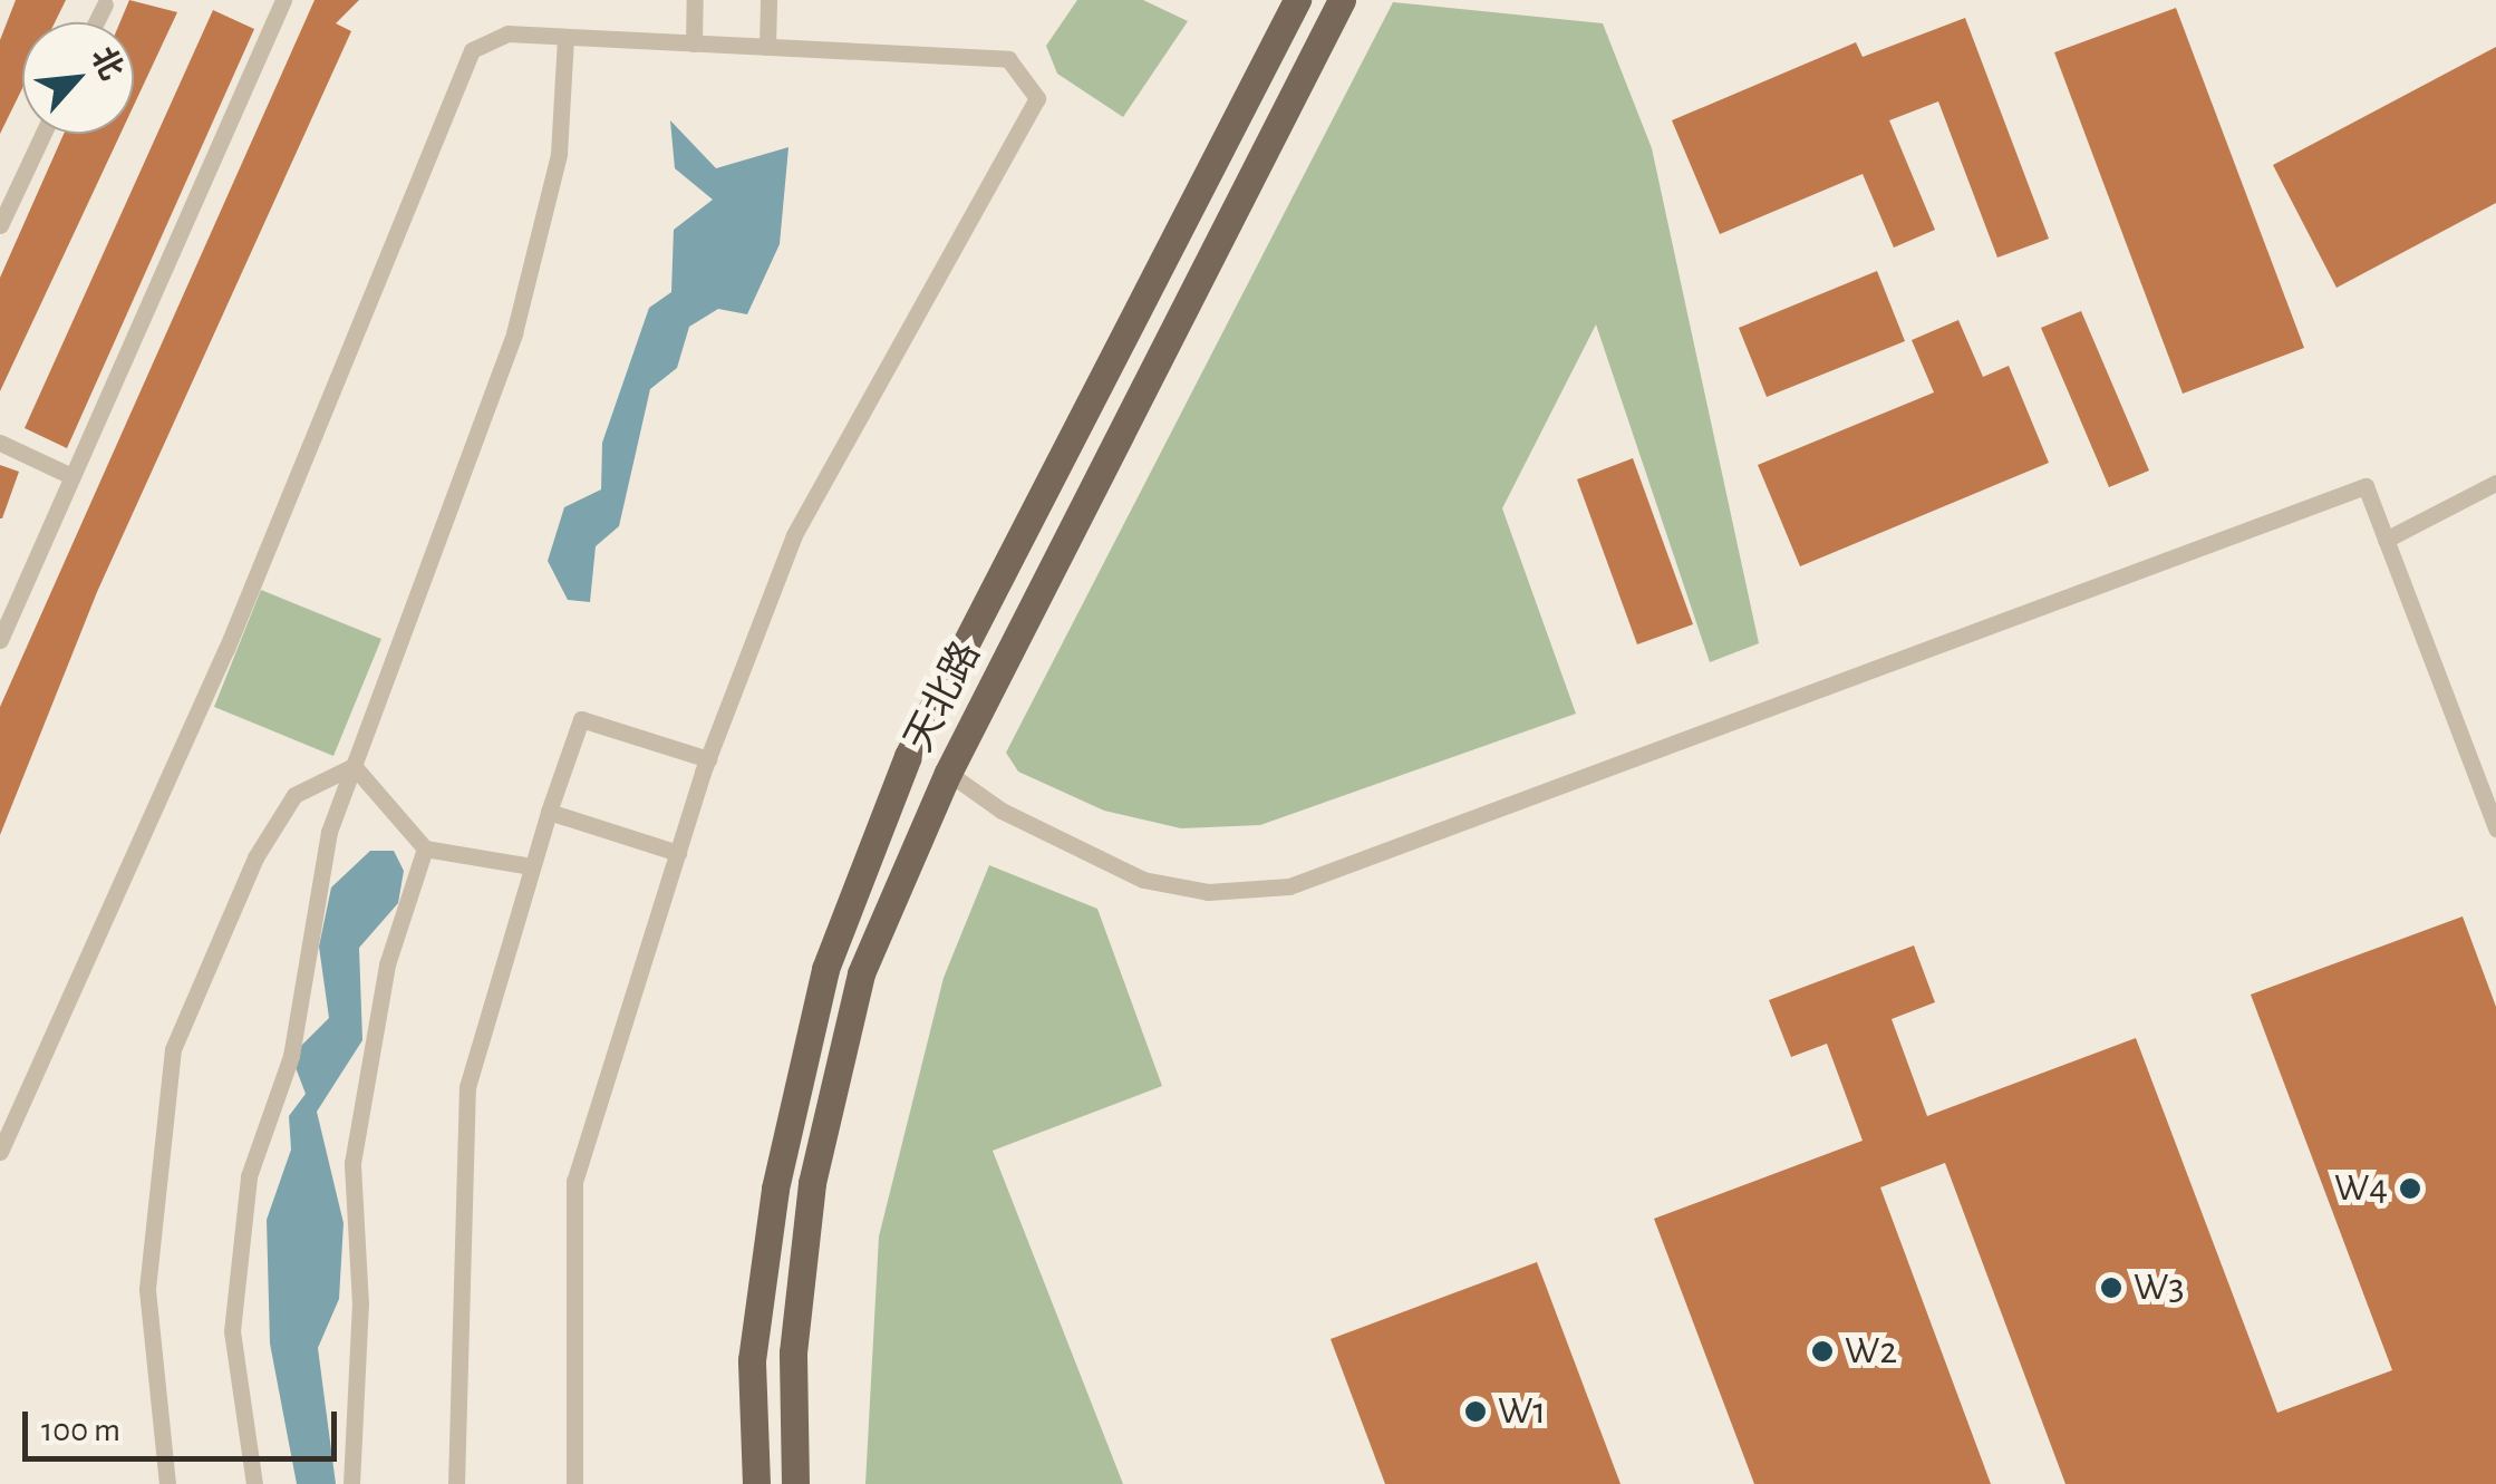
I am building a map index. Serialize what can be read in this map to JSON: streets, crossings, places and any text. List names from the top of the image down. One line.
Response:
{"streets":{"main road":["天北路"]},"places":["W4","W3","W2","W1"],"scale_bar":"100 m","north":"top right"}
